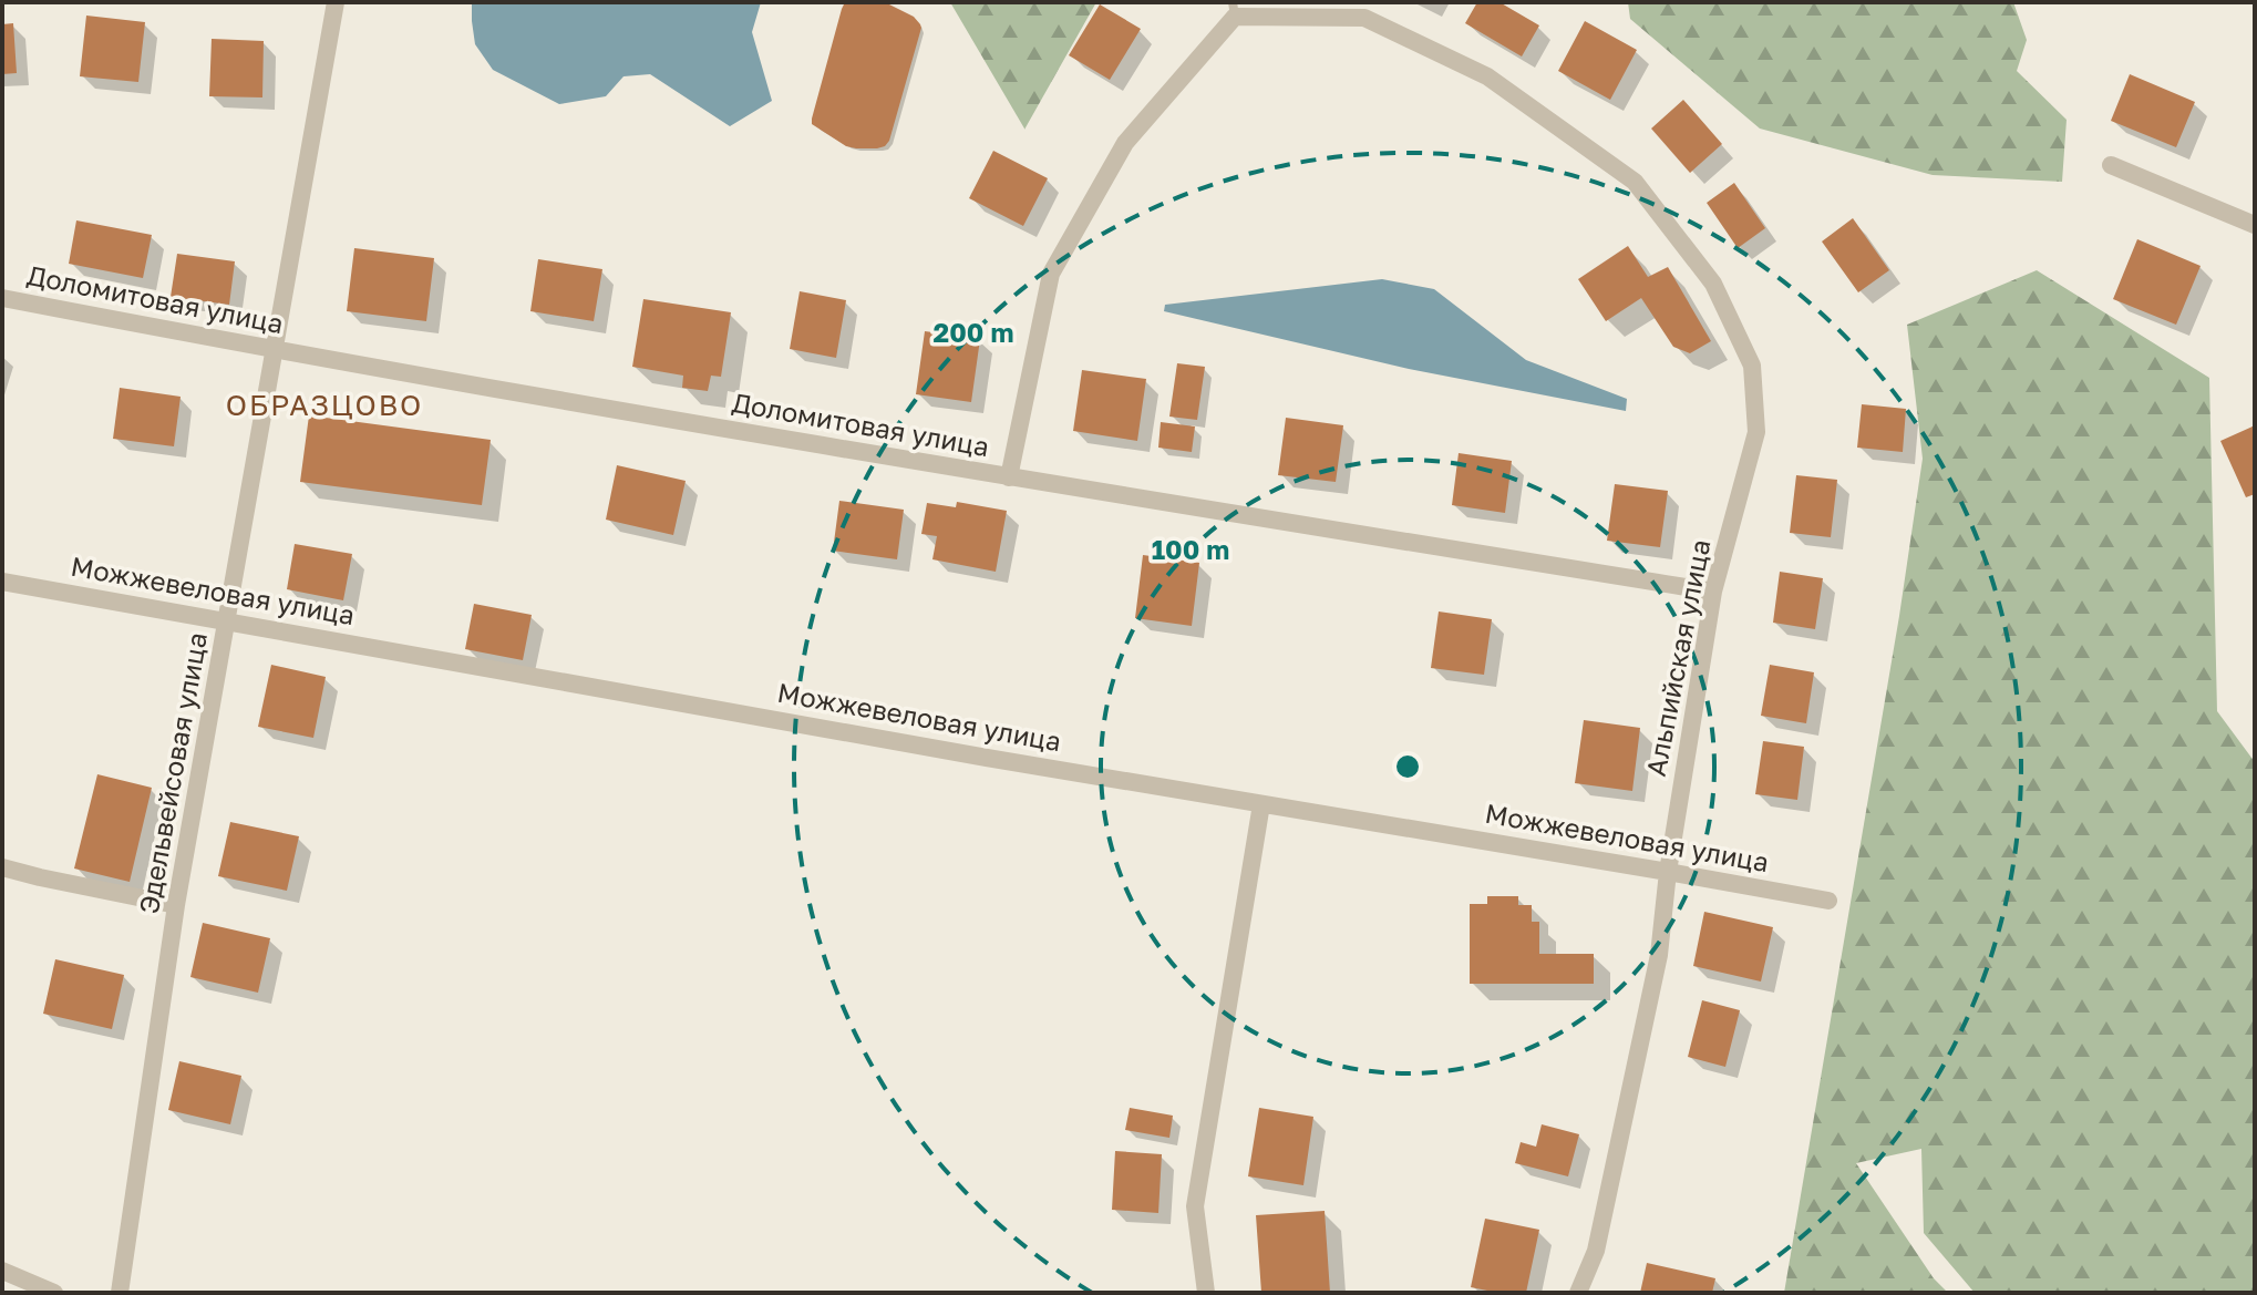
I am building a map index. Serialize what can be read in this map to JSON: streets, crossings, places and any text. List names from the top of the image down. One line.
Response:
{"streets":{"street":["Доломитовая улица","Можжевеловая улица","Альпийская улица","Эдельвейсовая улица"]},"crossings":[["Доломитовая улица","Альпийская улица"],["Доломитовая улица","Эдельвейсовая улица"],["Можжевеловая улица","Альпийская улица"],["Можжевеловая улица","Эдельвейсовая улица"]],"districts":["ОБРАЗЦОВО"],"rings":["200 m","100 m"]}
